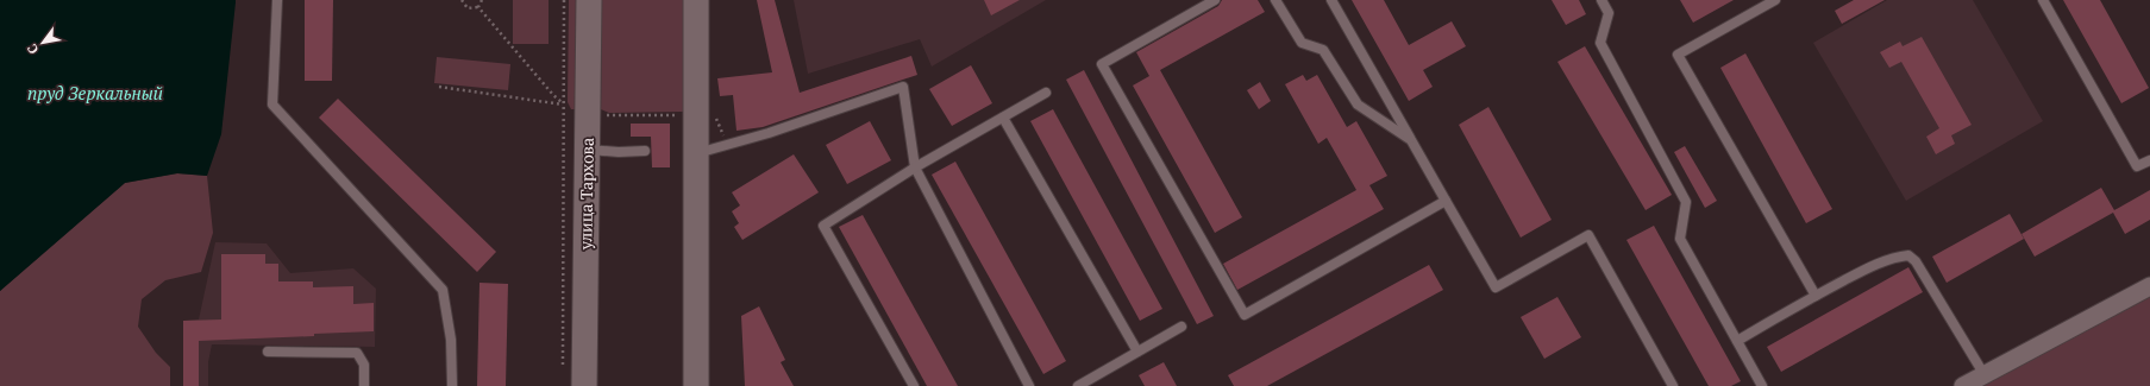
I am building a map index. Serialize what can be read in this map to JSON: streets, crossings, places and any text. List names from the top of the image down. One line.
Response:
{"streets":{"main road":["улица Тархова"]},"water":["пруд Зеркальный"],"north":"bottom left"}
